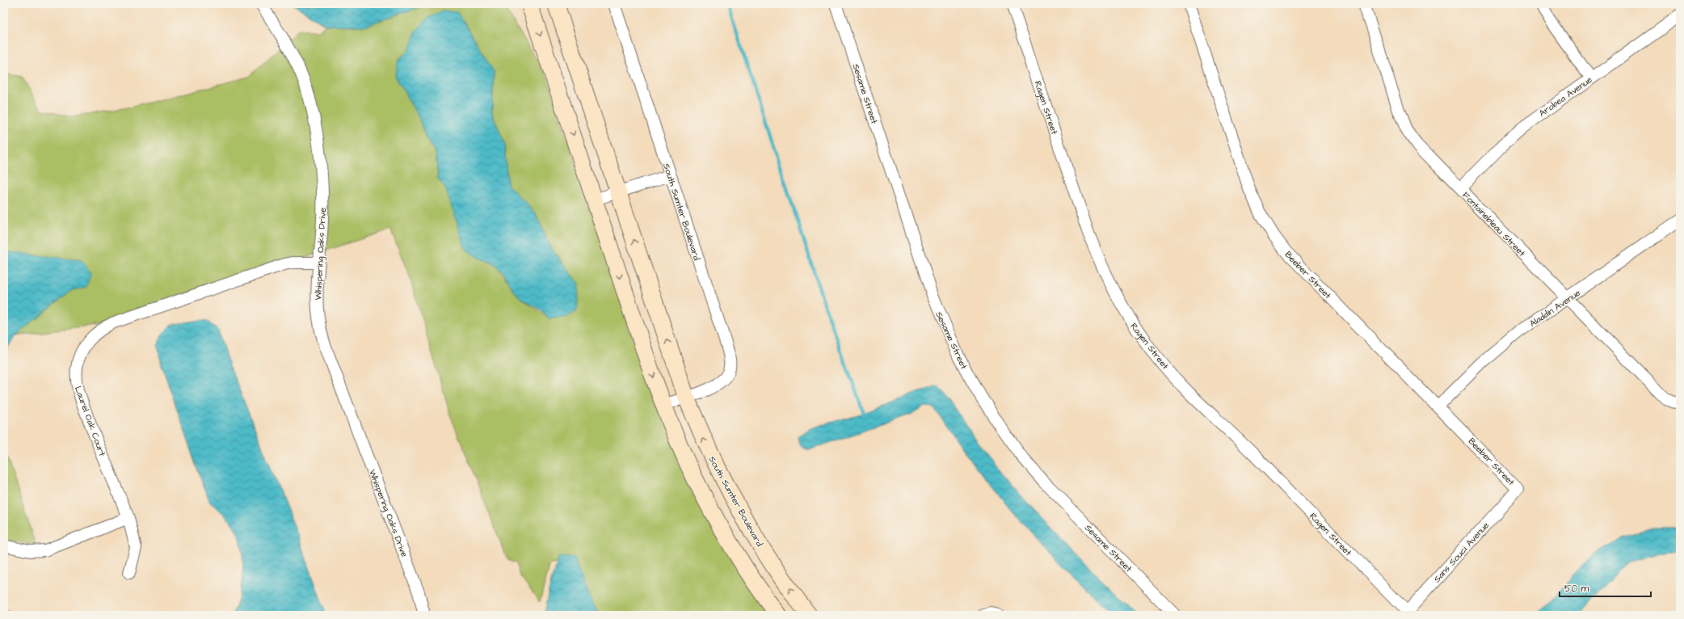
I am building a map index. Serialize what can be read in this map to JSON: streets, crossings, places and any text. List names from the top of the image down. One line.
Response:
{"streets":{"main road":["South Sumter Boulevard"],"street":["Sesame Street","Arobea Avenue","Ragen Street","Fontainebleau Street","Whispering Oaks Drive","Beeber Street","Aladdin Avenue","Laurel Oak Court","Sans Souci Avenue"]},"crossings":[["Arobea Avenue","Fontainebleau Street"],["Ragen Street","Sans Souci Avenue"],["Fontainebleau Street","Aladdin Avenue"],["Whispering Oaks Drive","Laurel Oak Court"],["Beeber Street","Aladdin Avenue"],["Beeber Street","Sans Souci Avenue"]],"scale_bar":"50 m"}
